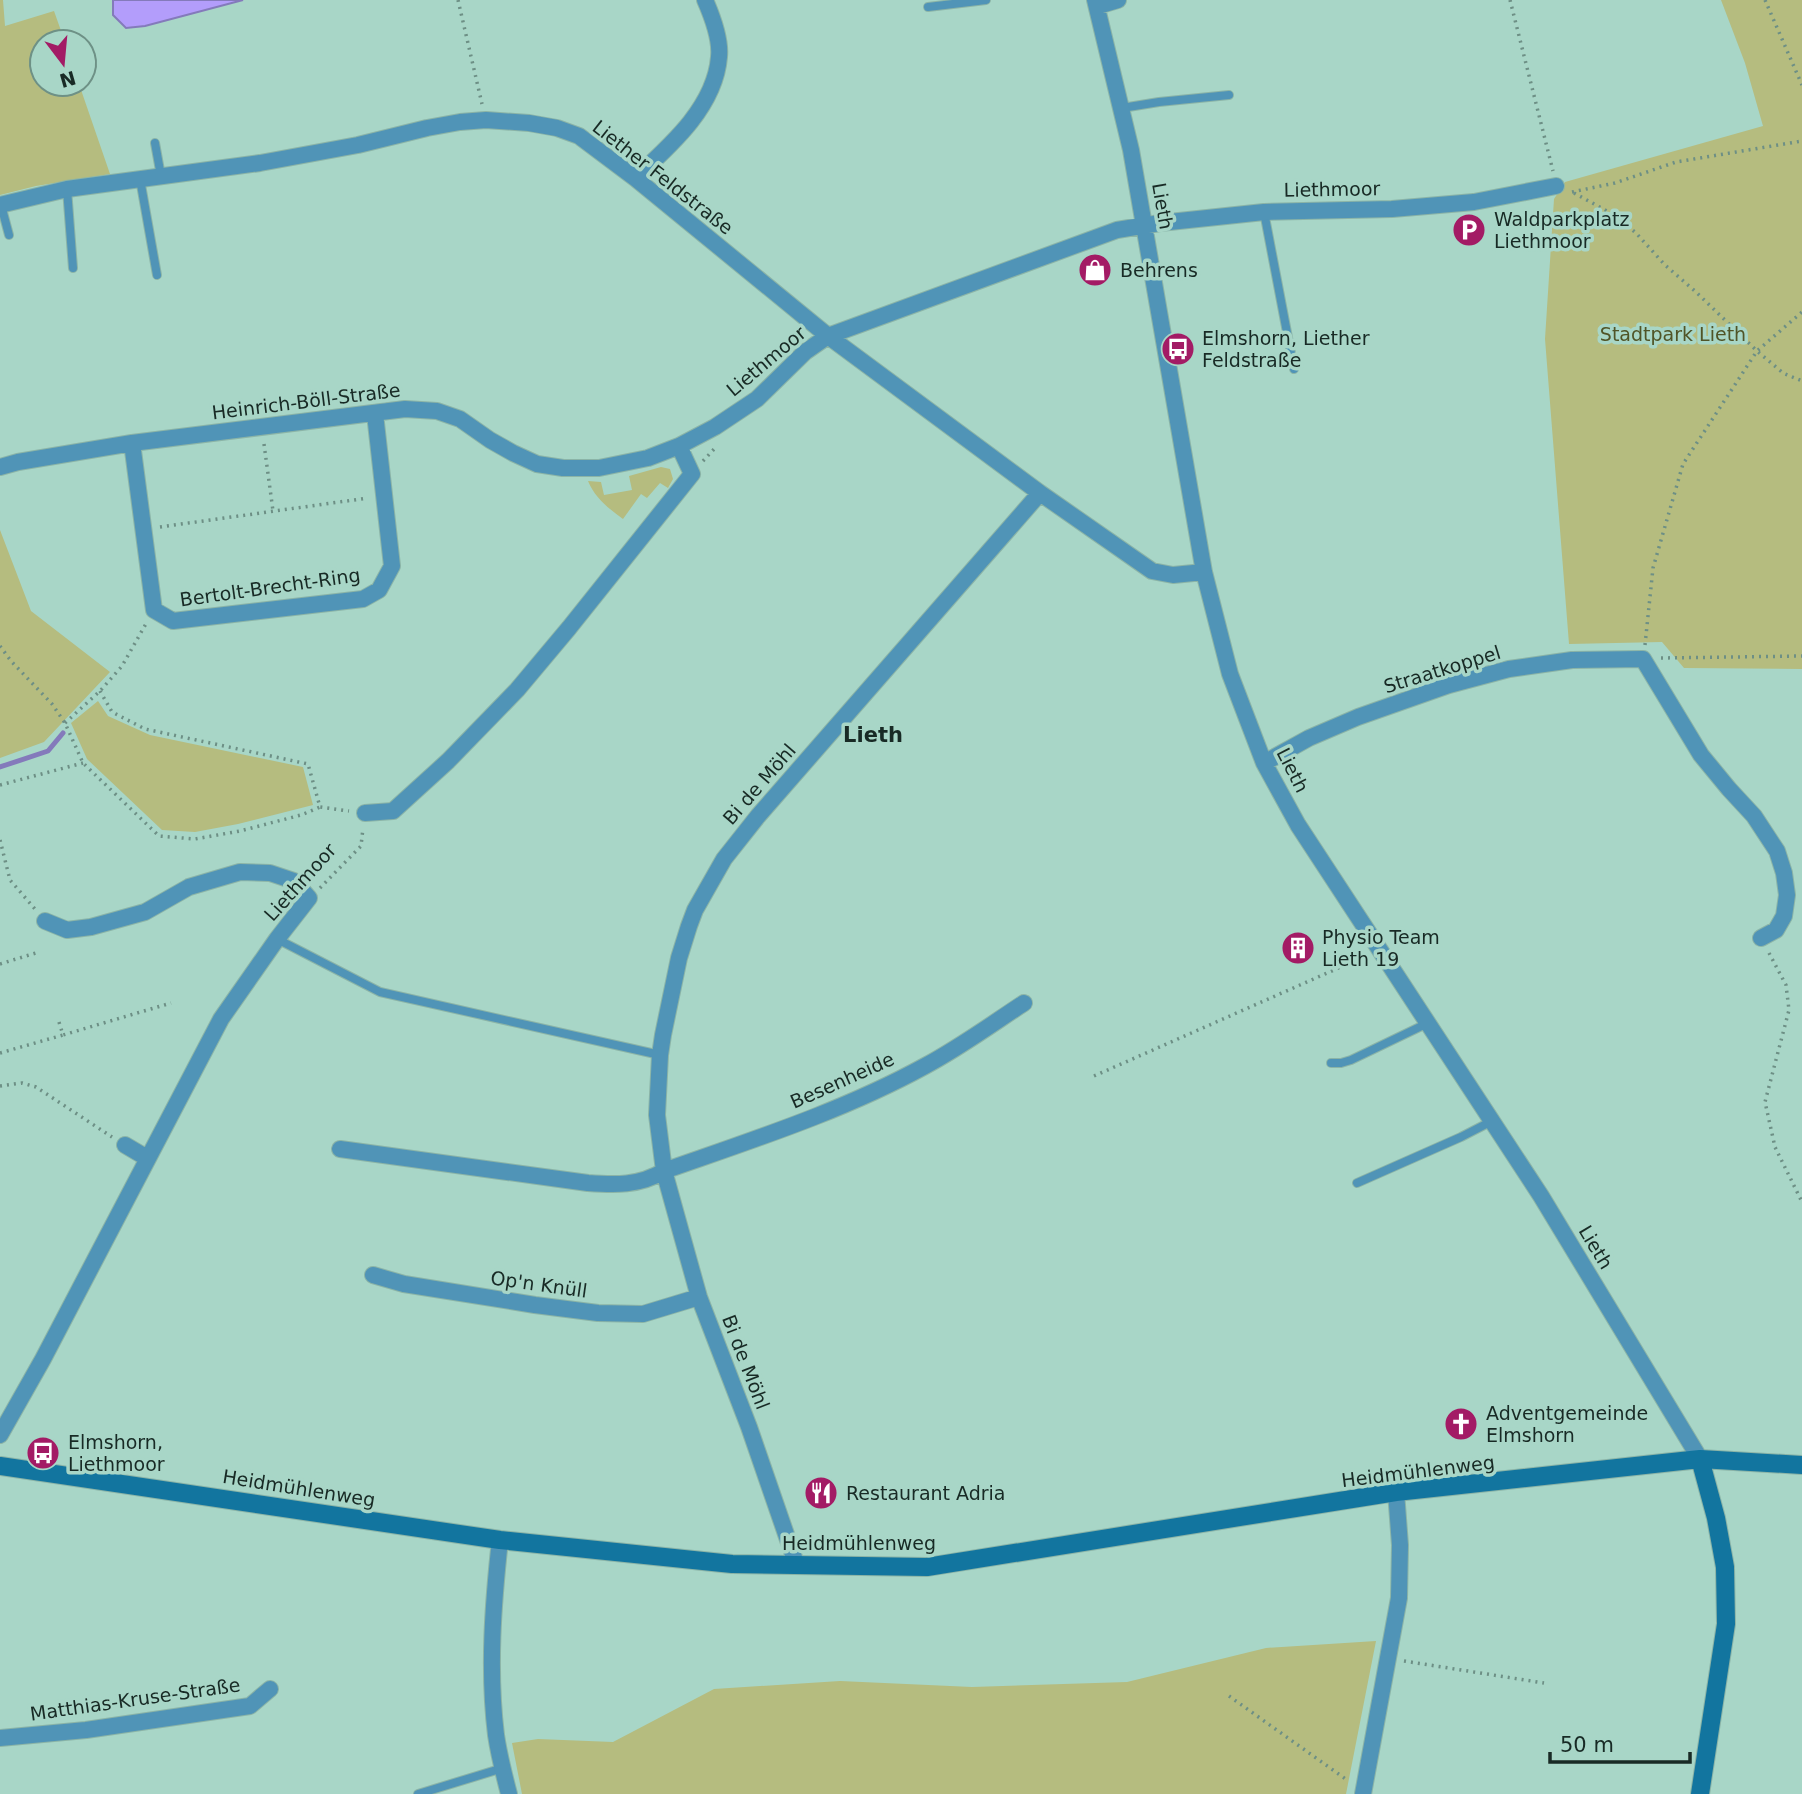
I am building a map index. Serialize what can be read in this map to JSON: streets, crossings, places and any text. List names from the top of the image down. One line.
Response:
{"streets":{"street":["Liether Feldstraße","Liethmoor","Lieth","Heinrich-Böll-Straße","Bertolt-Brecht-Ring","Straatkoppel","Bi de Möhl","Besenheide","Op'n Knüll","Heidmühlenweg","Matthias-Kruse-Straße"]},"crossings":[["Liether Feldstraße","Liethmoor"],["Liether Feldstraße","Lieth"],["Liether Feldstraße","Bi de Möhl"],["Liethmoor","Lieth"],["Liethmoor","Heinrich-Böll-Straße"],["Lieth","Straatkoppel"],["Lieth","Heidmühlenweg"],["Heinrich-Böll-Straße","Bertolt-Brecht-Ring"],["Bi de Möhl","Besenheide"],["Bi de Möhl","Op'n Knüll"],["Bi de Möhl","Heidmühlenweg"]],"districts":["Lieth"],"parks":["Stadtpark Lieth"],"places":{"parking":["Waldparkplatz Liethmoor"],"shop":["Behrens"],"bus stop":["Elmshorn, Liether Feldstraße","Elmshorn, Liethmoor"],"building":["Physio Team Lieth 19"],"church":["Adventgemeinde Elmshorn"],"restaurant":["Restaurant Adria"]},"scale_bar":"50 m","north":"bottom"}
